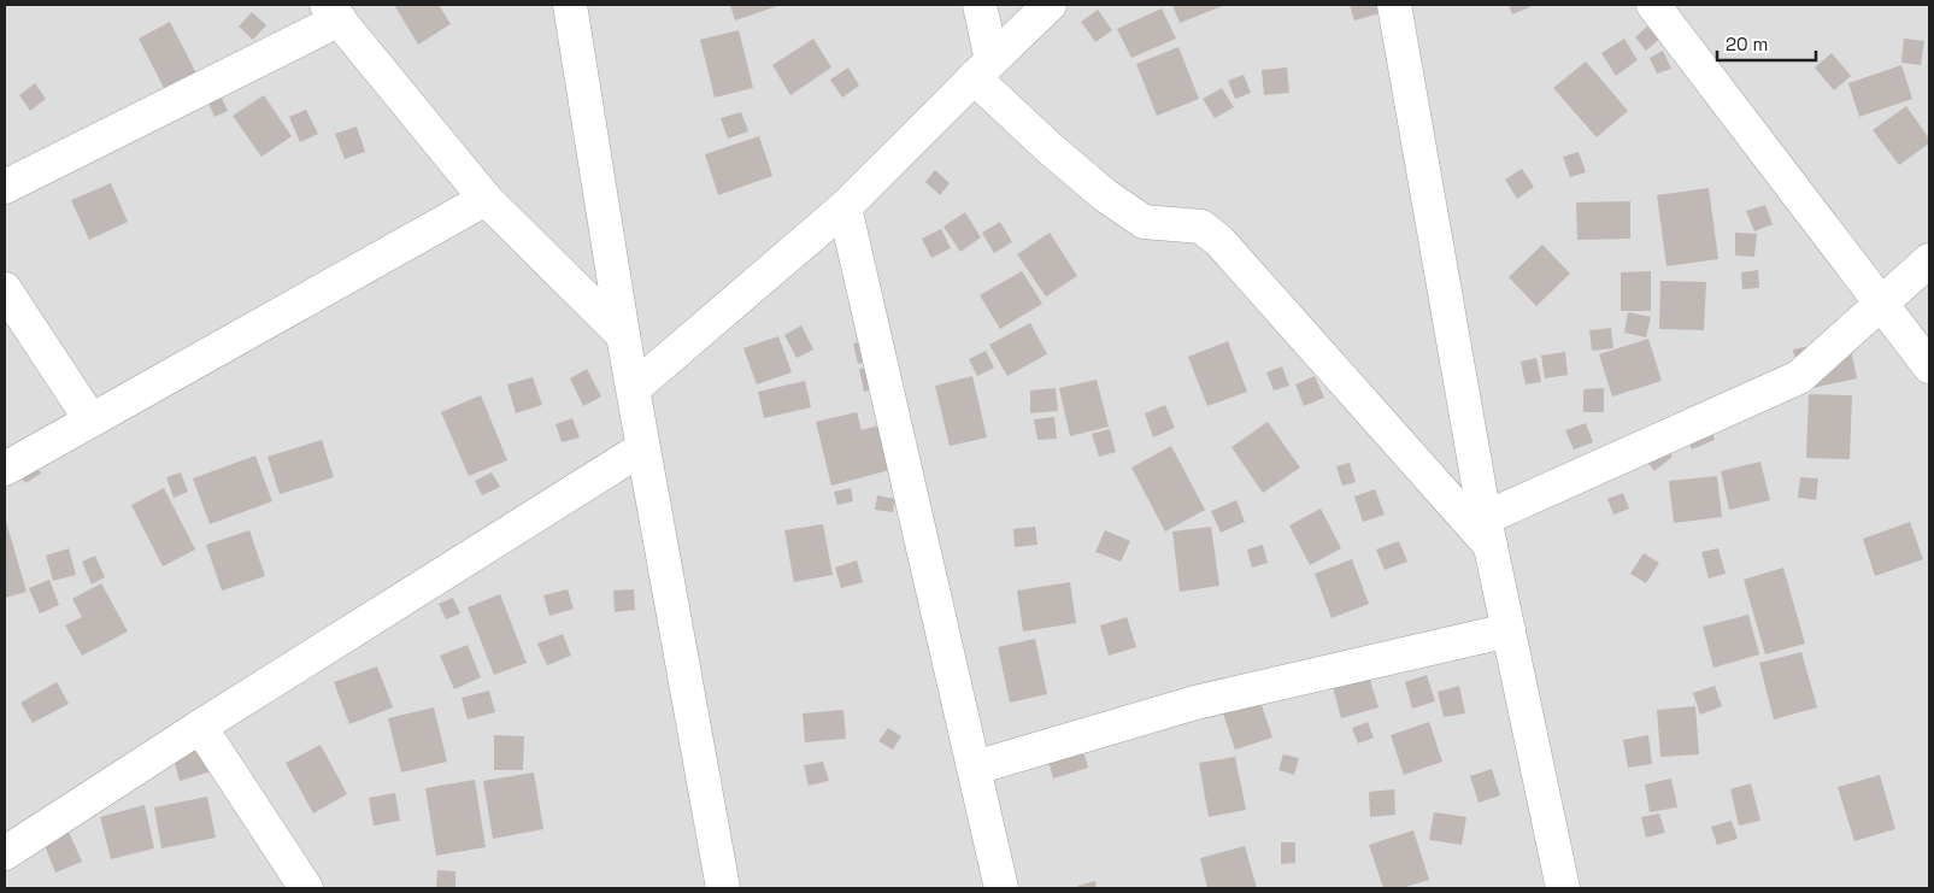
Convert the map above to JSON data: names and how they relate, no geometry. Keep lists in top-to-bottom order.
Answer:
{
  "scale_bar": "20 m"
}
